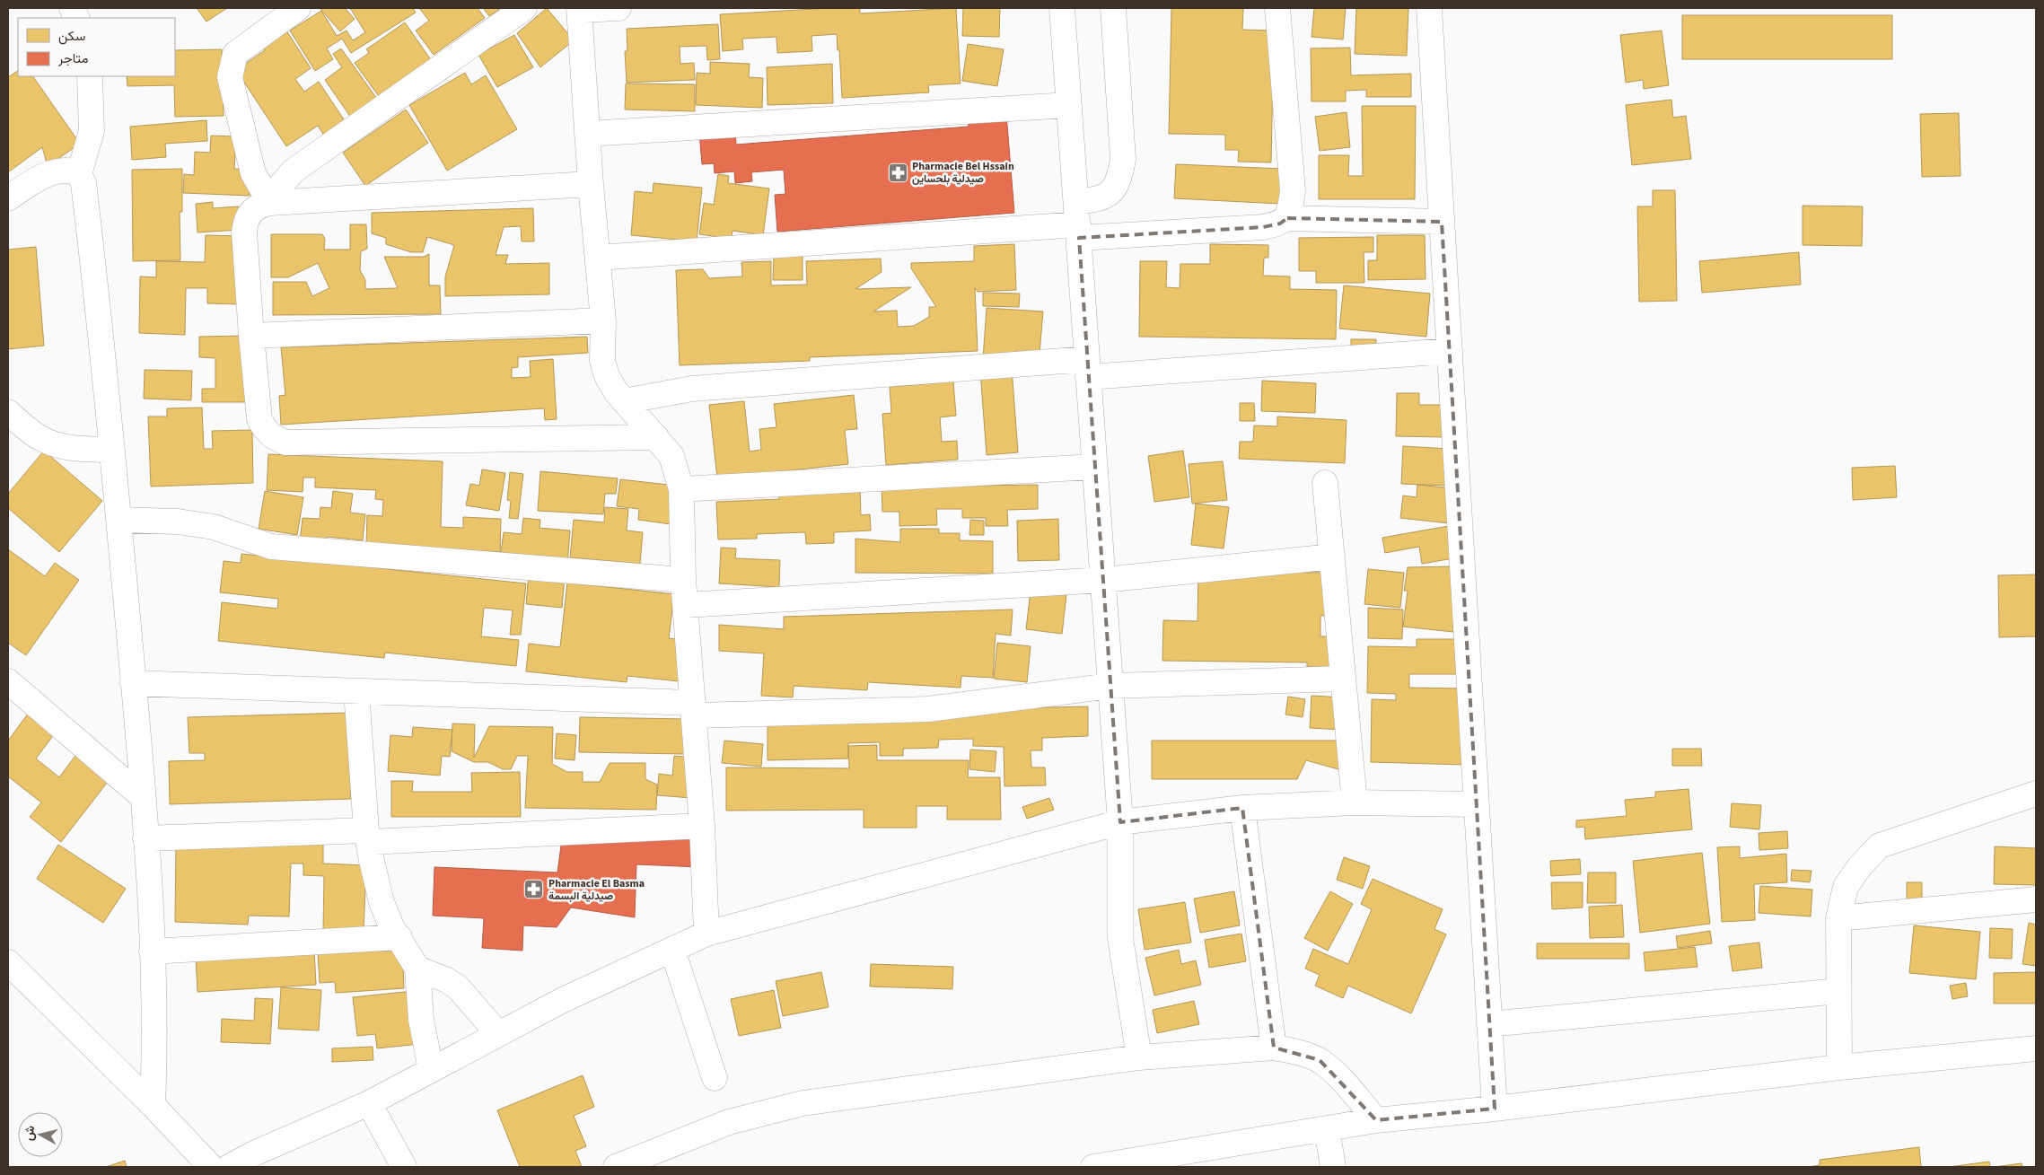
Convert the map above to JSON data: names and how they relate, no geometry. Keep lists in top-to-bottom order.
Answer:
{
  "places": {
    "pharmacy": ["Pharmacie Bel Hssain صيدلية بلحساين", "Pharmacie El Basma صيدلية البسمة"]
  },
  "legend": ["سكن", "متاجر"],
  "north": "left"
}
